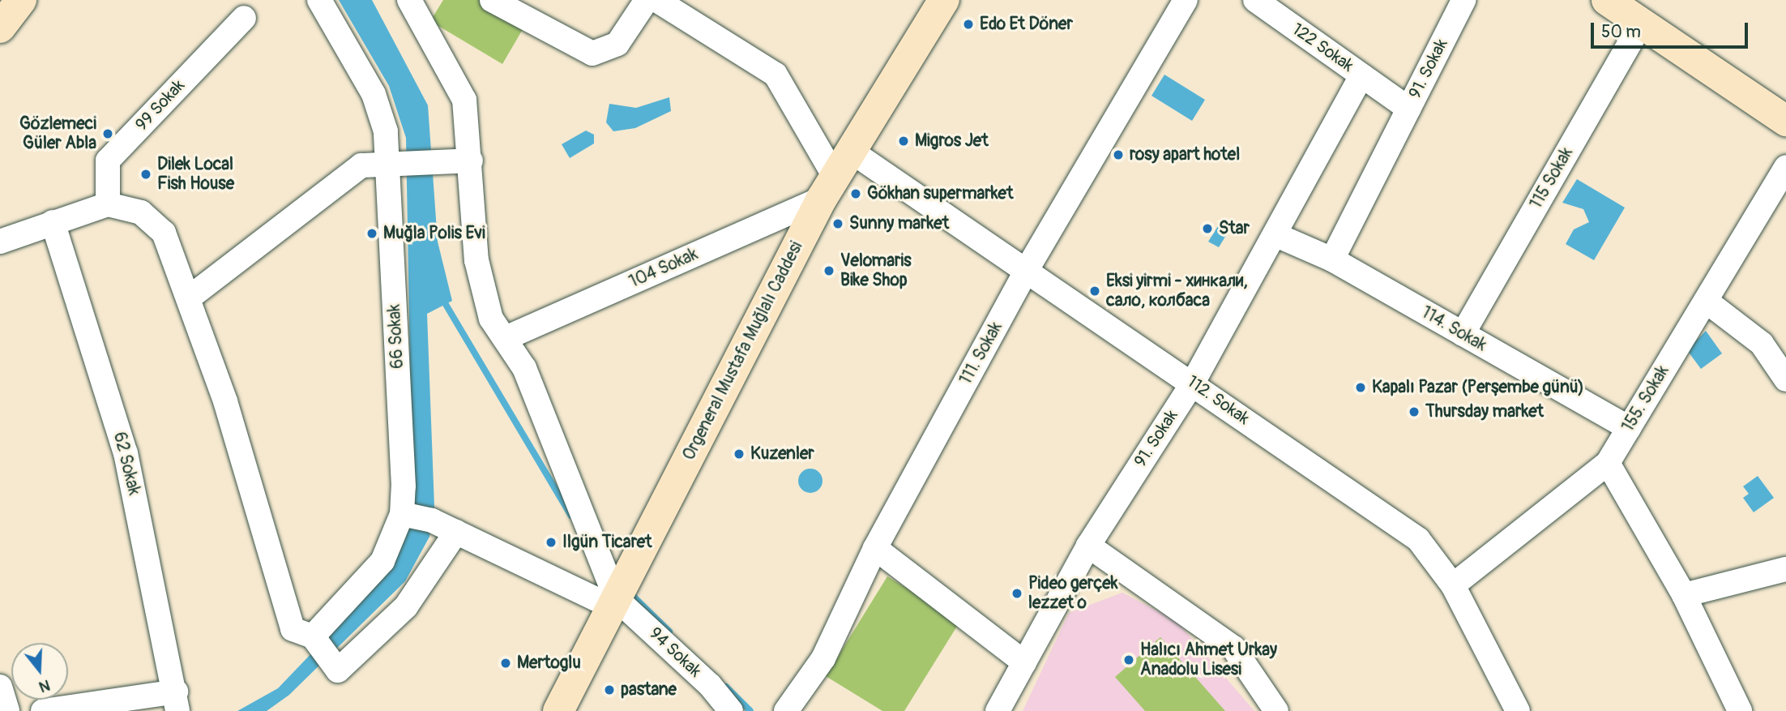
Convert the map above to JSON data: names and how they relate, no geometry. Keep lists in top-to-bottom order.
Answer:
{
  "streets": {
    "street": [
      "122 Sokak",
      "91. Sokak",
      "99 Sokak",
      "115 Sokak",
      "104 Sokak",
      "114. Sokak",
      "66 Sokak",
      "Orgeneral Mustafa Muğlalı Caddesi",
      "111. Sokak",
      "155. Sokak",
      "112. Sokak",
      "62 Sokak",
      "94 Sokak"
    ]
  },
  "crossings": [
    ["122 Sokak", "91. Sokak"],
    ["91. Sokak", "114. Sokak"],
    ["91. Sokak", "112. Sokak"],
    ["115 Sokak", "114. Sokak"],
    ["104 Sokak", "Orgeneral Mustafa Muğlalı Caddesi"],
    ["114. Sokak", "155. Sokak"],
    ["Orgeneral Mustafa Muğlalı Caddesi", "112. Sokak"],
    ["Orgeneral Mustafa Muğlalı Caddesi", "94 Sokak"],
    ["111. Sokak", "112. Sokak"],
    ["155. Sokak", "112. Sokak"]
  ],
  "places": [
    "Edo Et Döner",
    "Gözlemeci Güler Abla",
    "Migros Jet",
    "rosy apart hotel",
    "Dilek Local Fish House",
    "Gökhan supermarket",
    "Sunny market",
    "Star",
    "Muğla Polis Evi",
    "Velomaris Bike Shop",
    "Eksi yirmi - хинкали, сало, колбаса",
    "Kapalı Pazar (Perşembe günü)",
    "Thursday market",
    "Kuzenler",
    "Ilgün Ticaret",
    "Pideo gerçek lezzet o",
    "Halıcı Ahmet Urkay Anadolu Lisesi",
    "Mertoglu",
    "pastane"
  ],
  "scale_bar": "50 m",
  "north": "bottom"
}
